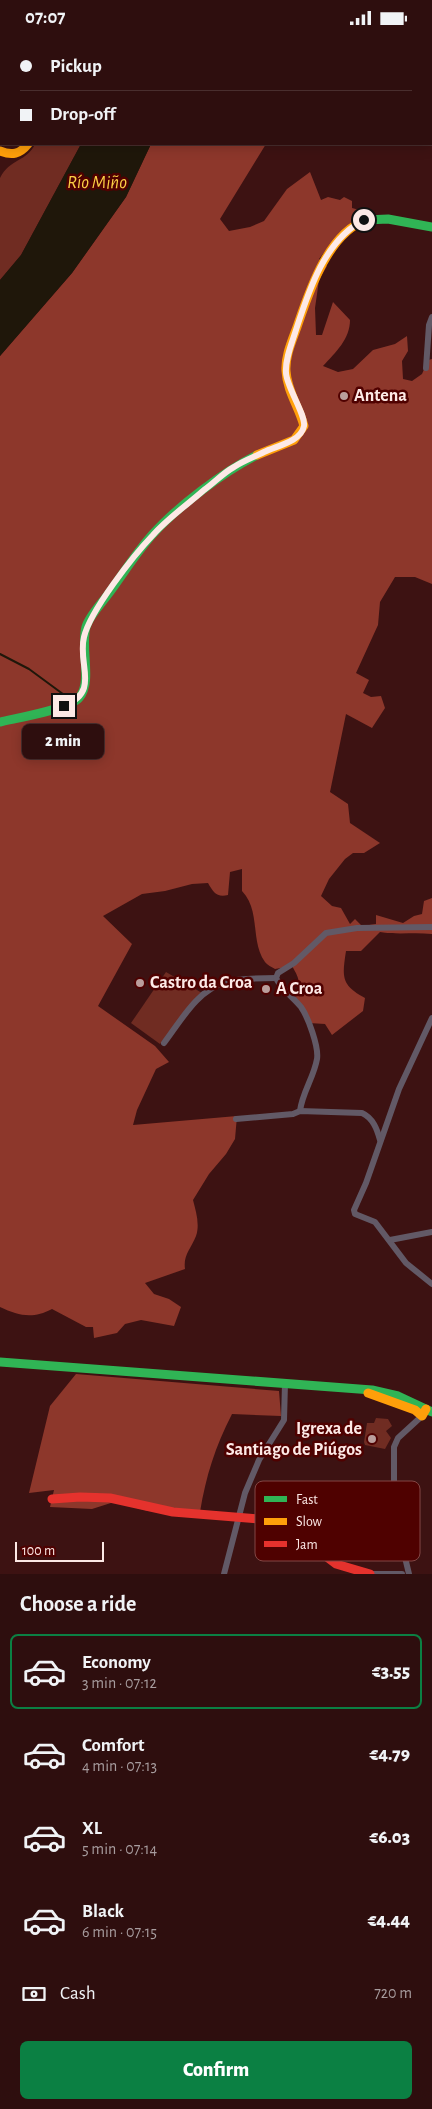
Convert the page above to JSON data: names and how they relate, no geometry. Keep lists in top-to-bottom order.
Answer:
{
  "water": ["Río Miño"],
  "places": [
    "Antena",
    "Castro da Croa",
    "A Croa",
    "Igrexa de Santiago de Piúgos"
  ],
  "legend": ["Fast", "Slow", "Jam"],
  "scale_bar": "100 m",
  "page": {
    "status": "07:07",
    "banner": ["Pickup", "Drop-off"],
    "bubble": "2 min",
    "scale": "100 m",
    "heading": "Choose a ride",
    "list": [
      {
        "name": "Economy",
        "note": "3 min · 07:12",
        "value": "€3.55"
      },
      {
        "name": "Comfort",
        "note": "4 min · 07:13",
        "value": "€4.79"
      },
      {
        "name": "XL",
        "note": "5 min · 07:14",
        "value": "€6.03"
      },
      {
        "name": "Black",
        "note": "6 min · 07:15",
        "value": "€4.44"
      }
    ],
    "pay": ["Cash", "720 m"],
    "buttons": "Confirm"
  }
}
